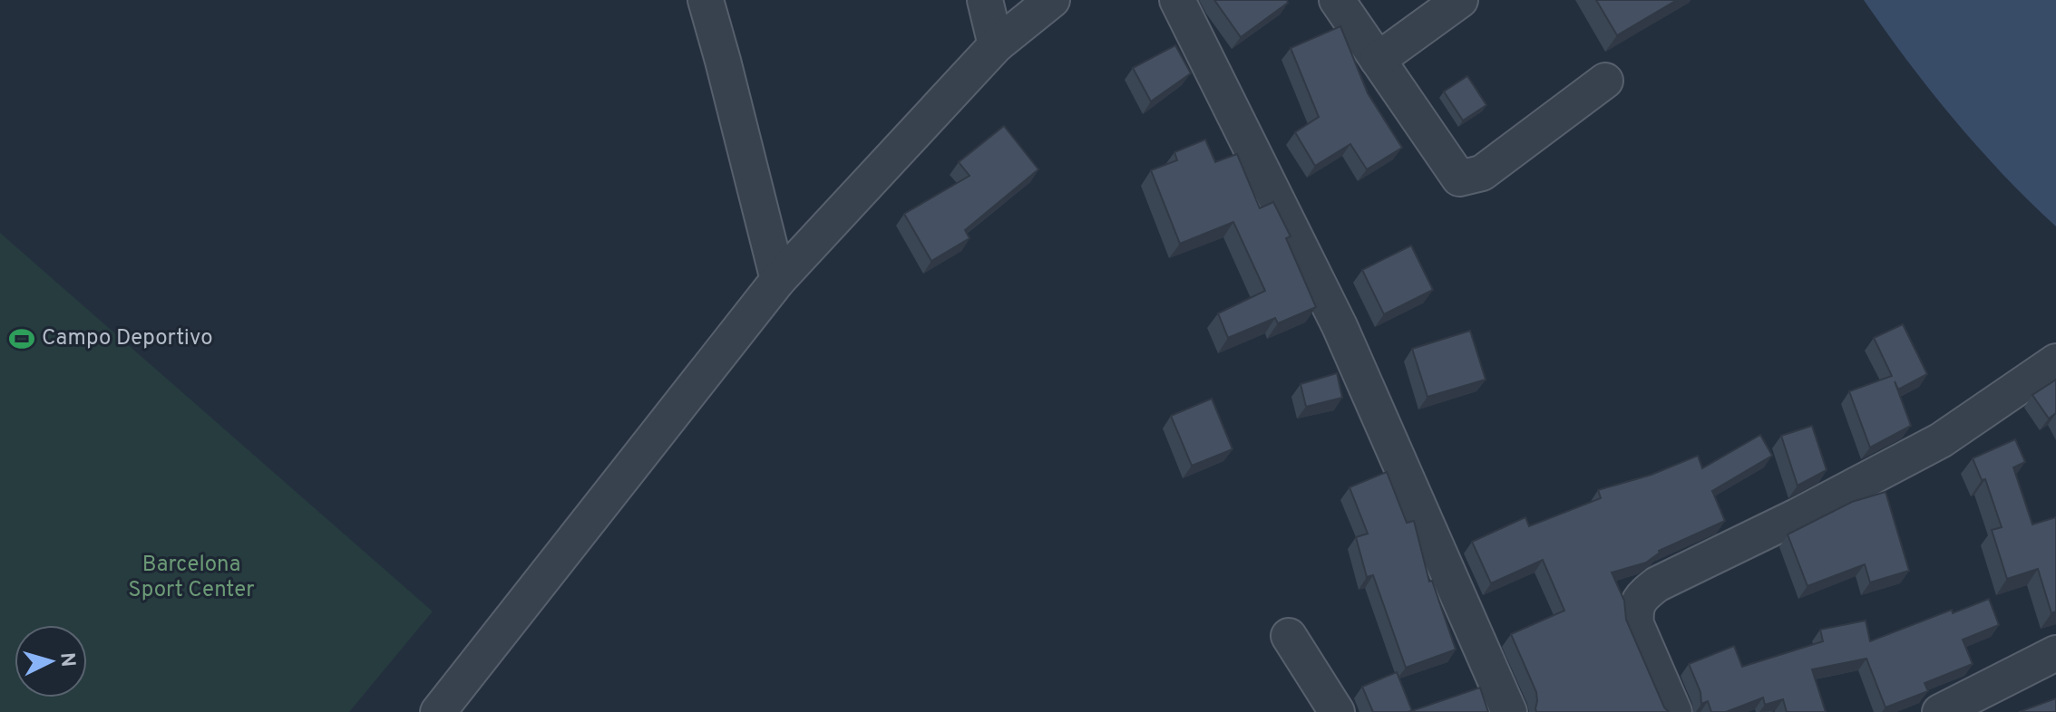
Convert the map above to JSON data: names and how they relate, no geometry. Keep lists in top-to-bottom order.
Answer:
{
  "parks": ["Barcelona Sport Center"],
  "places": {
    "sports": ["Campo Deportivo"]
  },
  "north": "right"
}
